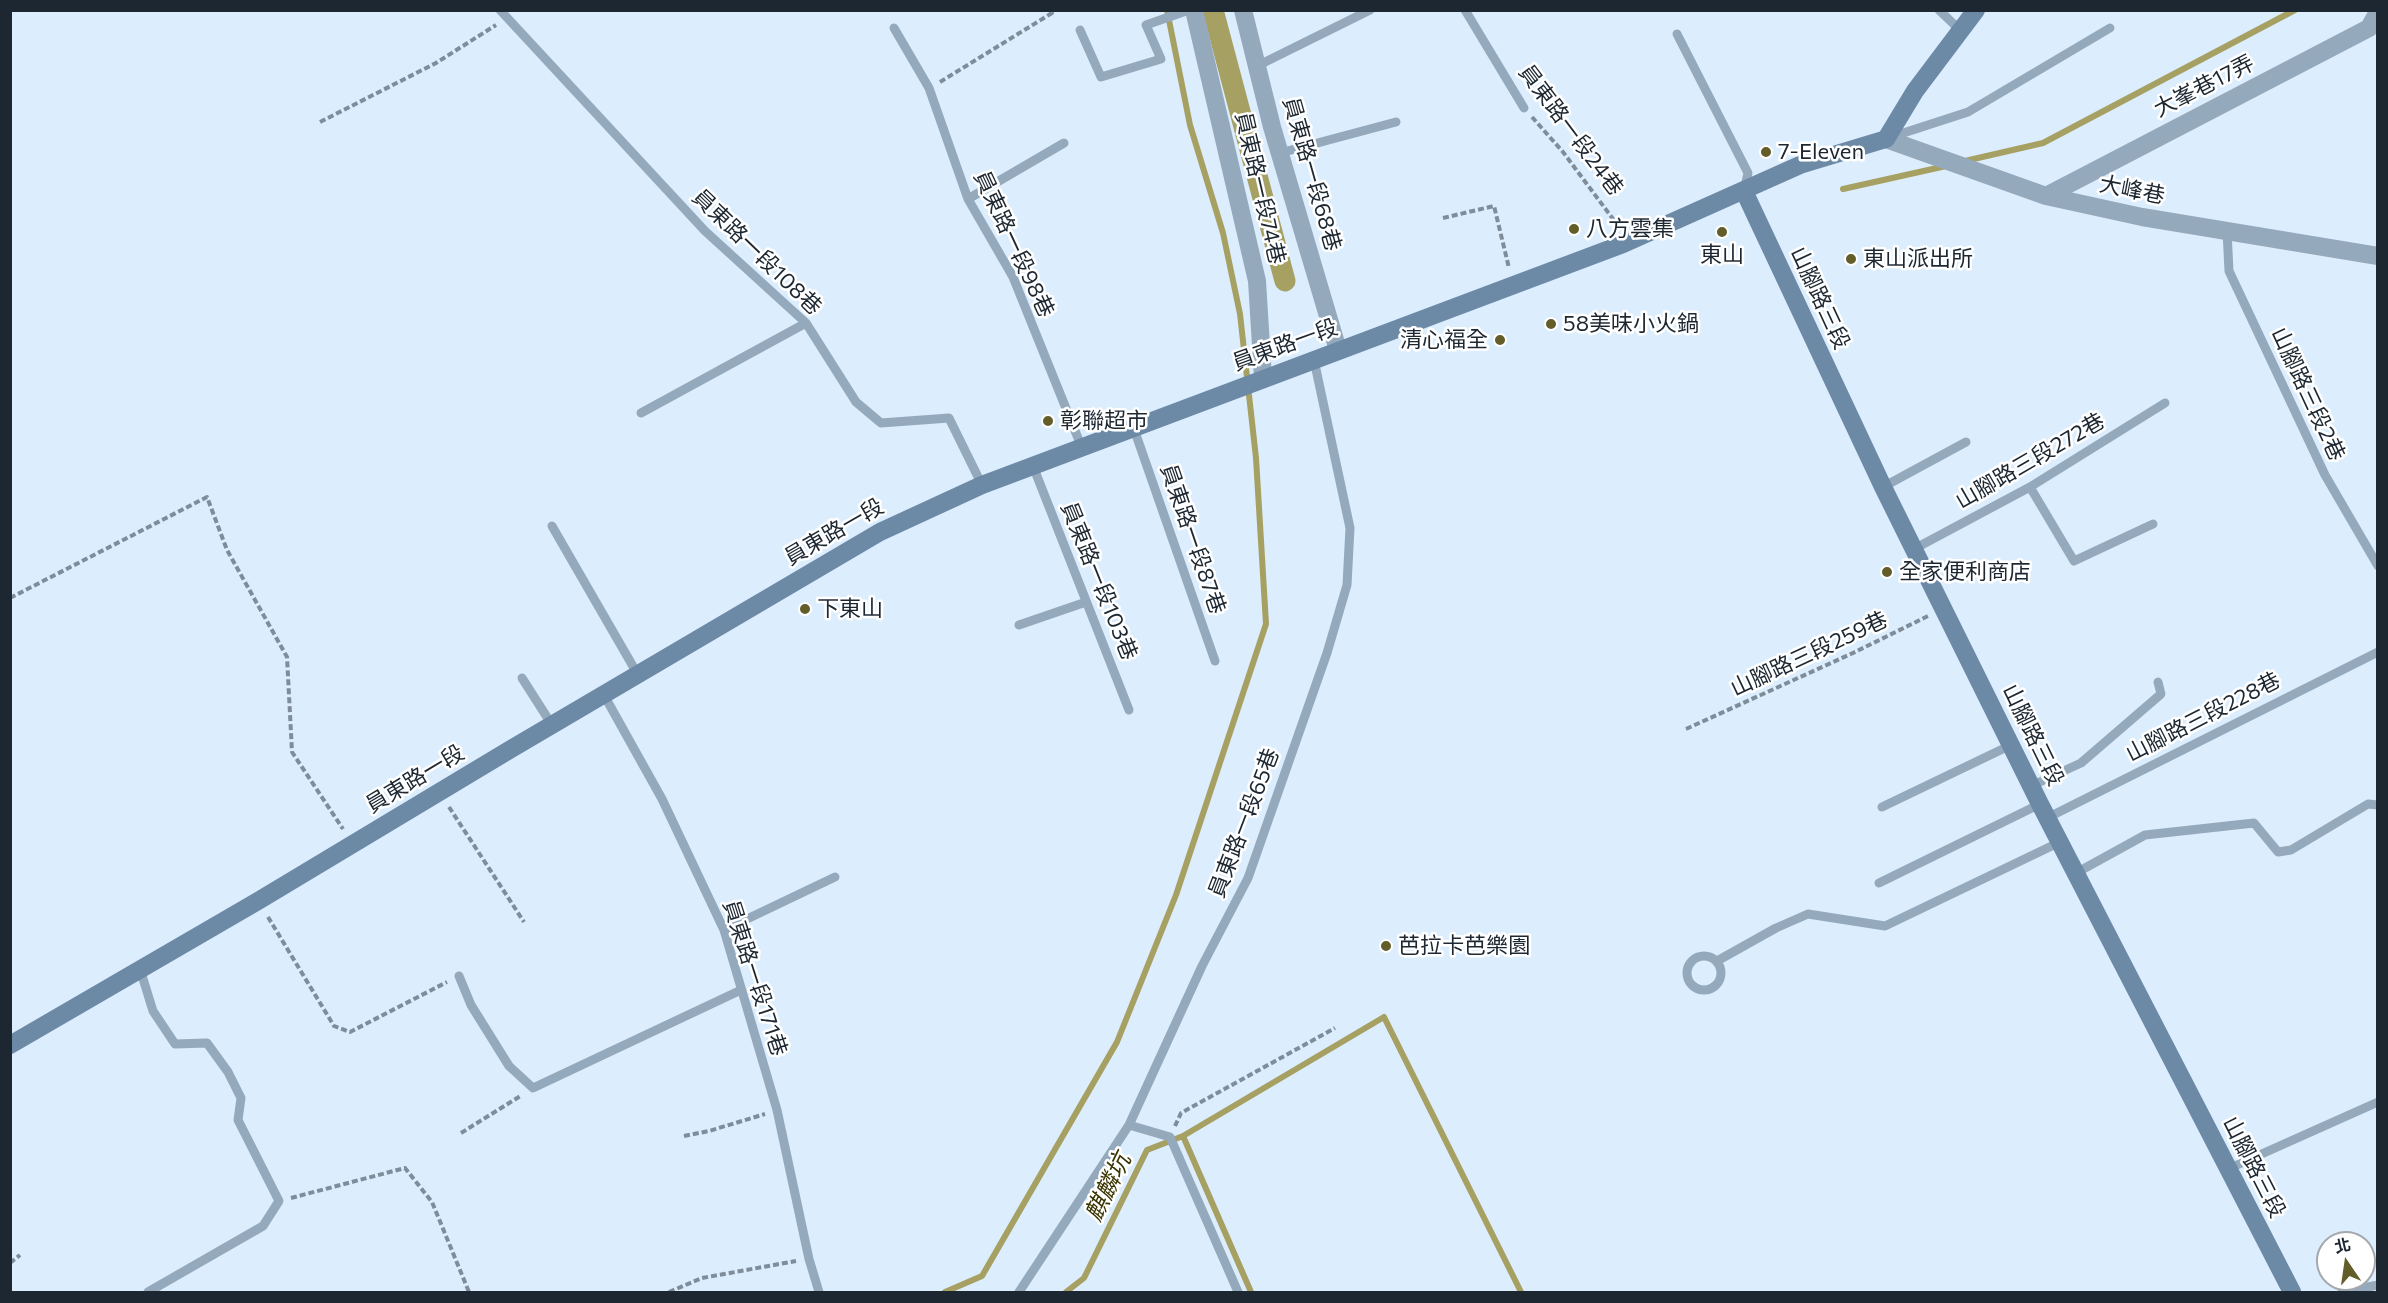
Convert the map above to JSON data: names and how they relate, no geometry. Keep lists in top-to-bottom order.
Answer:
{
  "streets": {
    "main road": ["山腳路三段", "員東路一段"],
    "street": [
      "大峯巷17弄",
      "員東路一段68巷",
      "員東路一段74巷",
      "大峰巷"
    ],
    "lane": [
      "員東路一段24巷",
      "員東路一段98巷",
      "員東路一段108巷",
      "山腳路三段2巷",
      "山腳路三段272巷",
      "員東路一段87巷",
      "員東路一段103巷",
      "山腳路三段228巷",
      "員東路一段65巷",
      "員東路一段171巷"
    ],
    "path": ["山腳路三段259巷"]
  },
  "crossings": [
    ["大峯巷17弄", "大峰巷"],
    ["員東路一段24巷", "員東路一段"],
    ["員東路一段68巷", "員東路一段"],
    ["員東路一段74巷", "員東路一段"],
    ["大峰巷", "員東路一段"],
    ["大峰巷", "山腳路三段2巷"],
    ["員東路一段98巷", "員東路一段"],
    ["員東路一段108巷", "員東路一段"],
    ["山腳路三段", "員東路一段"],
    ["山腳路三段", "山腳路三段272巷"],
    ["山腳路三段", "山腳路三段259巷"],
    ["山腳路三段", "山腳路三段228巷"],
    ["員東路一段", "員東路一段87巷"],
    ["員東路一段", "員東路一段103巷"],
    ["員東路一段", "員東路一段65巷"],
    ["員東路一段", "員東路一段171巷"]
  ],
  "water": ["麒麟坑"],
  "places": [
    "7-Eleven",
    "八方雲集",
    "東山",
    "東山派出所",
    "58美味小火鍋",
    "清心福全",
    "彰聯超市",
    "全家便利商店",
    "下東山",
    "芭拉卡芭樂園"
  ],
  "north": "top"
}
